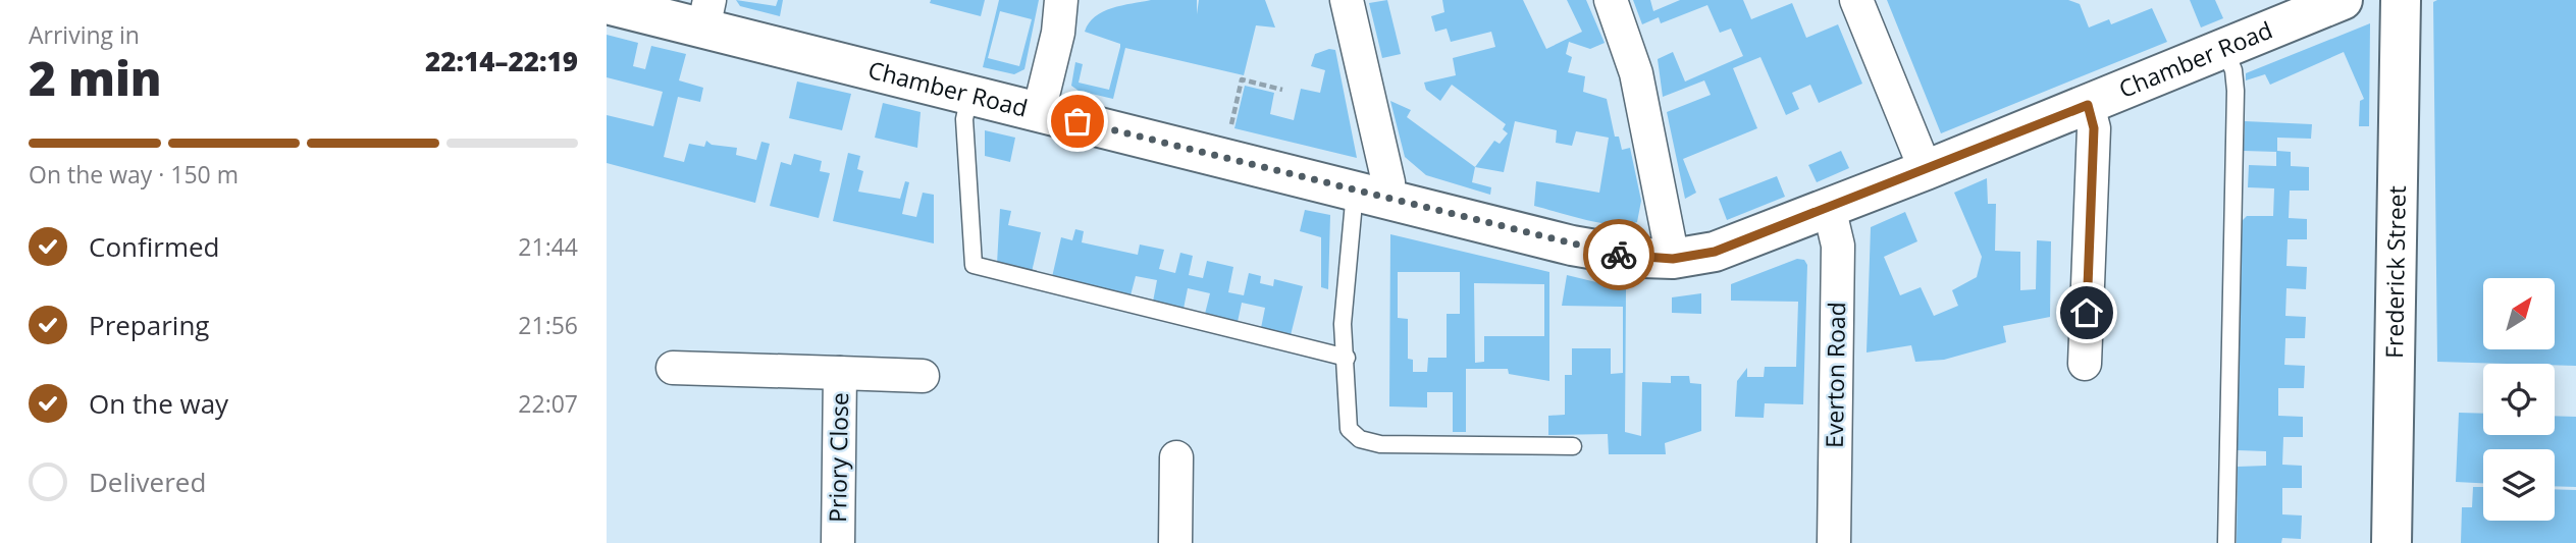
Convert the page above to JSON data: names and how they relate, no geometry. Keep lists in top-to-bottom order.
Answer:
{
  "streets": {
    "street": [
      "Chamber Road",
      "Frederick Street",
      "Everton Road",
      "Priory Close"
    ]
  },
  "crossings": [
    ["Chamber Road", "Everton Road"]
  ],
  "north": "top right",
  "page": {
    "heading": ["2 min", "Arriving in", "22:14–22:19"],
    "bar": "On the way · 150 m",
    "list": [
      ["Confirmed", "21:44"],
      ["Preparing", "21:56"],
      ["On the way", "22:07"],
      "Delivered"
    ]
  }
}
